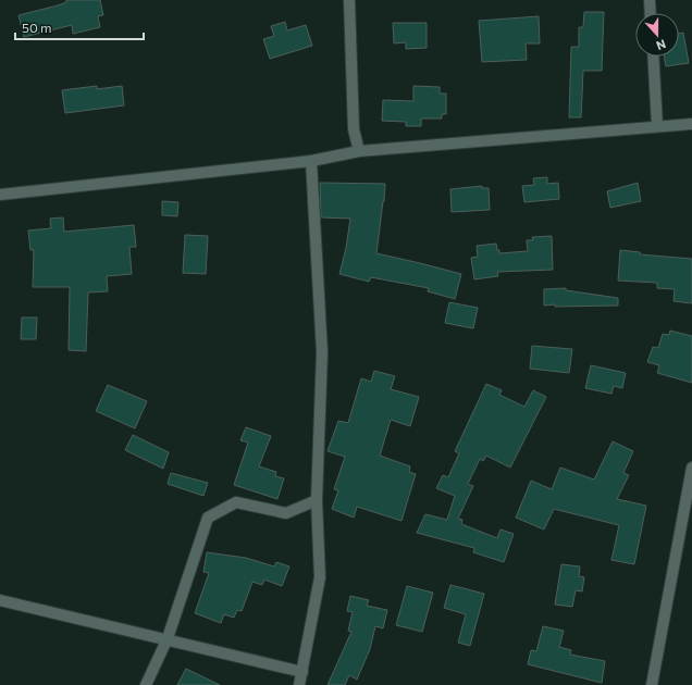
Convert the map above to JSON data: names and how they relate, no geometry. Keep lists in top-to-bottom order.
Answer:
{
  "scale_bar": "50 m",
  "north": "bottom"
}
